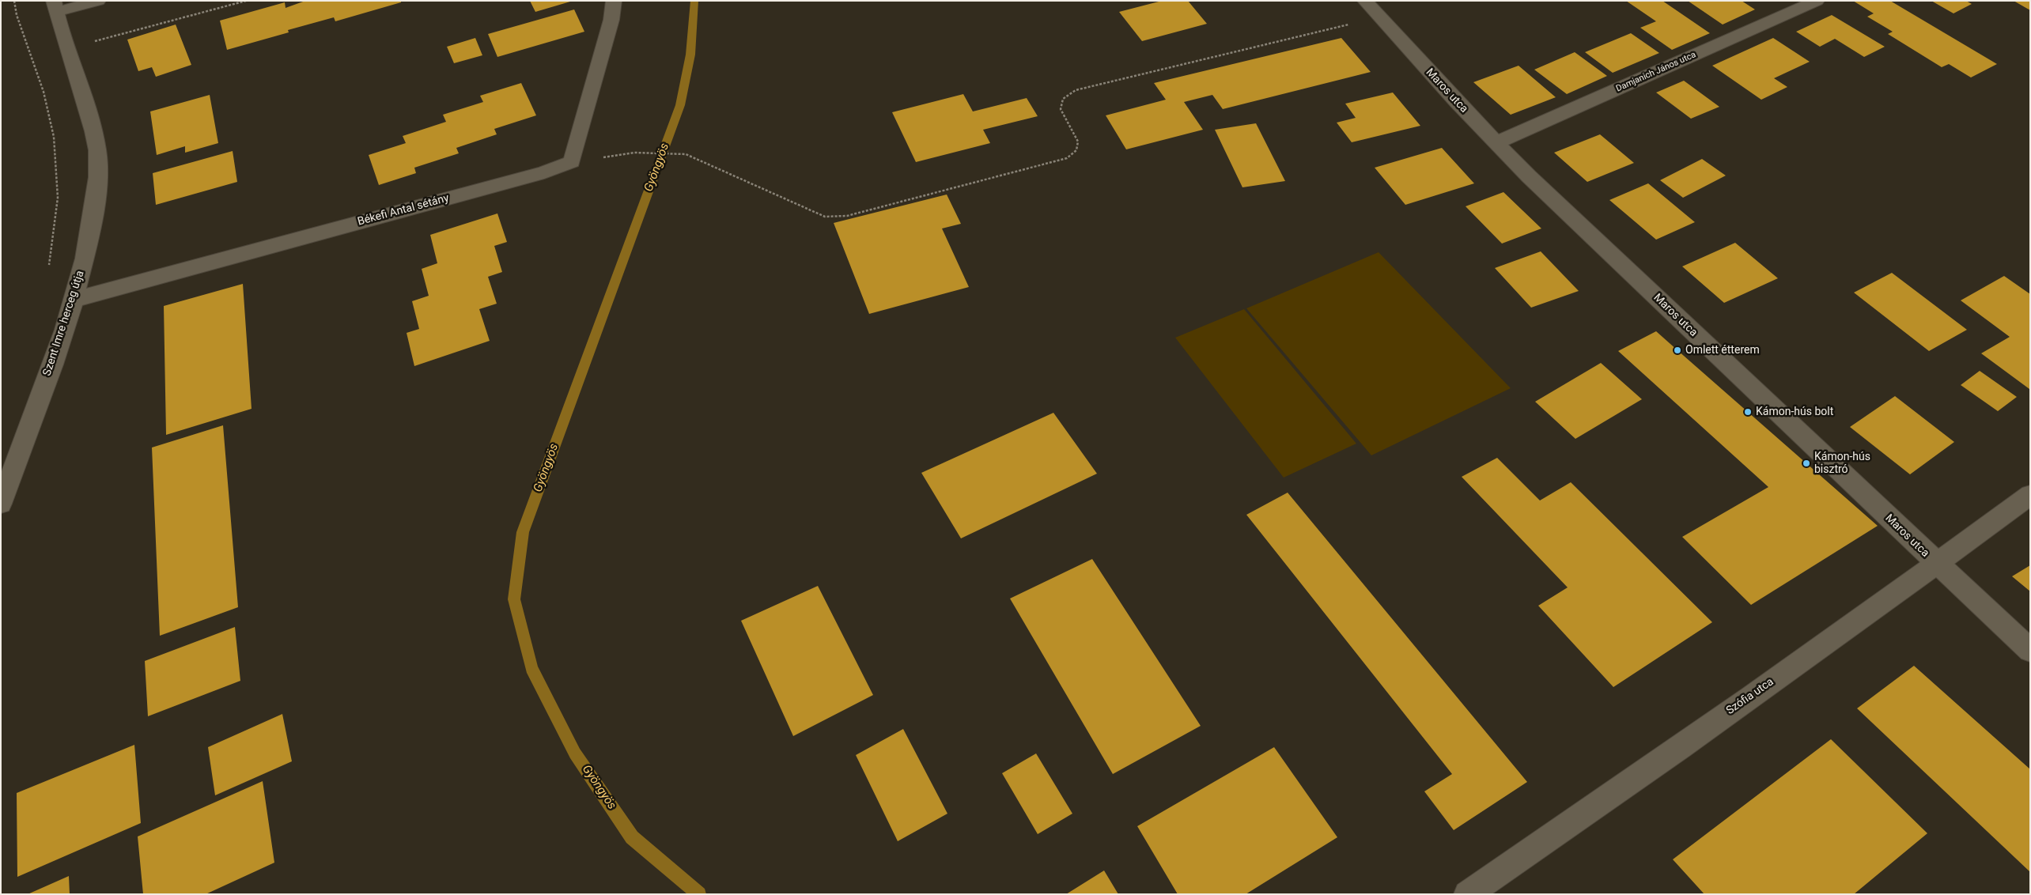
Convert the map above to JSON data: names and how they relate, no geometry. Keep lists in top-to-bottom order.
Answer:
{
  "streets": {
    "street": [
      "Damjanich János utca",
      "Maros utca",
      "Békefi Antal sétány",
      "Szent Imre herceg útja",
      "Szófia utca"
    ]
  },
  "crossings": [
    ["Damjanich János utca", "Maros utca"],
    ["Maros utca", "Szófia utca"],
    ["Békefi Antal sétány", "Szent Imre herceg útja"]
  ],
  "water": ["Gyöngyös"],
  "places": ["Omlett étterem", "Kámon-hús bolt", "Kámon-hús bisztró"]
}
